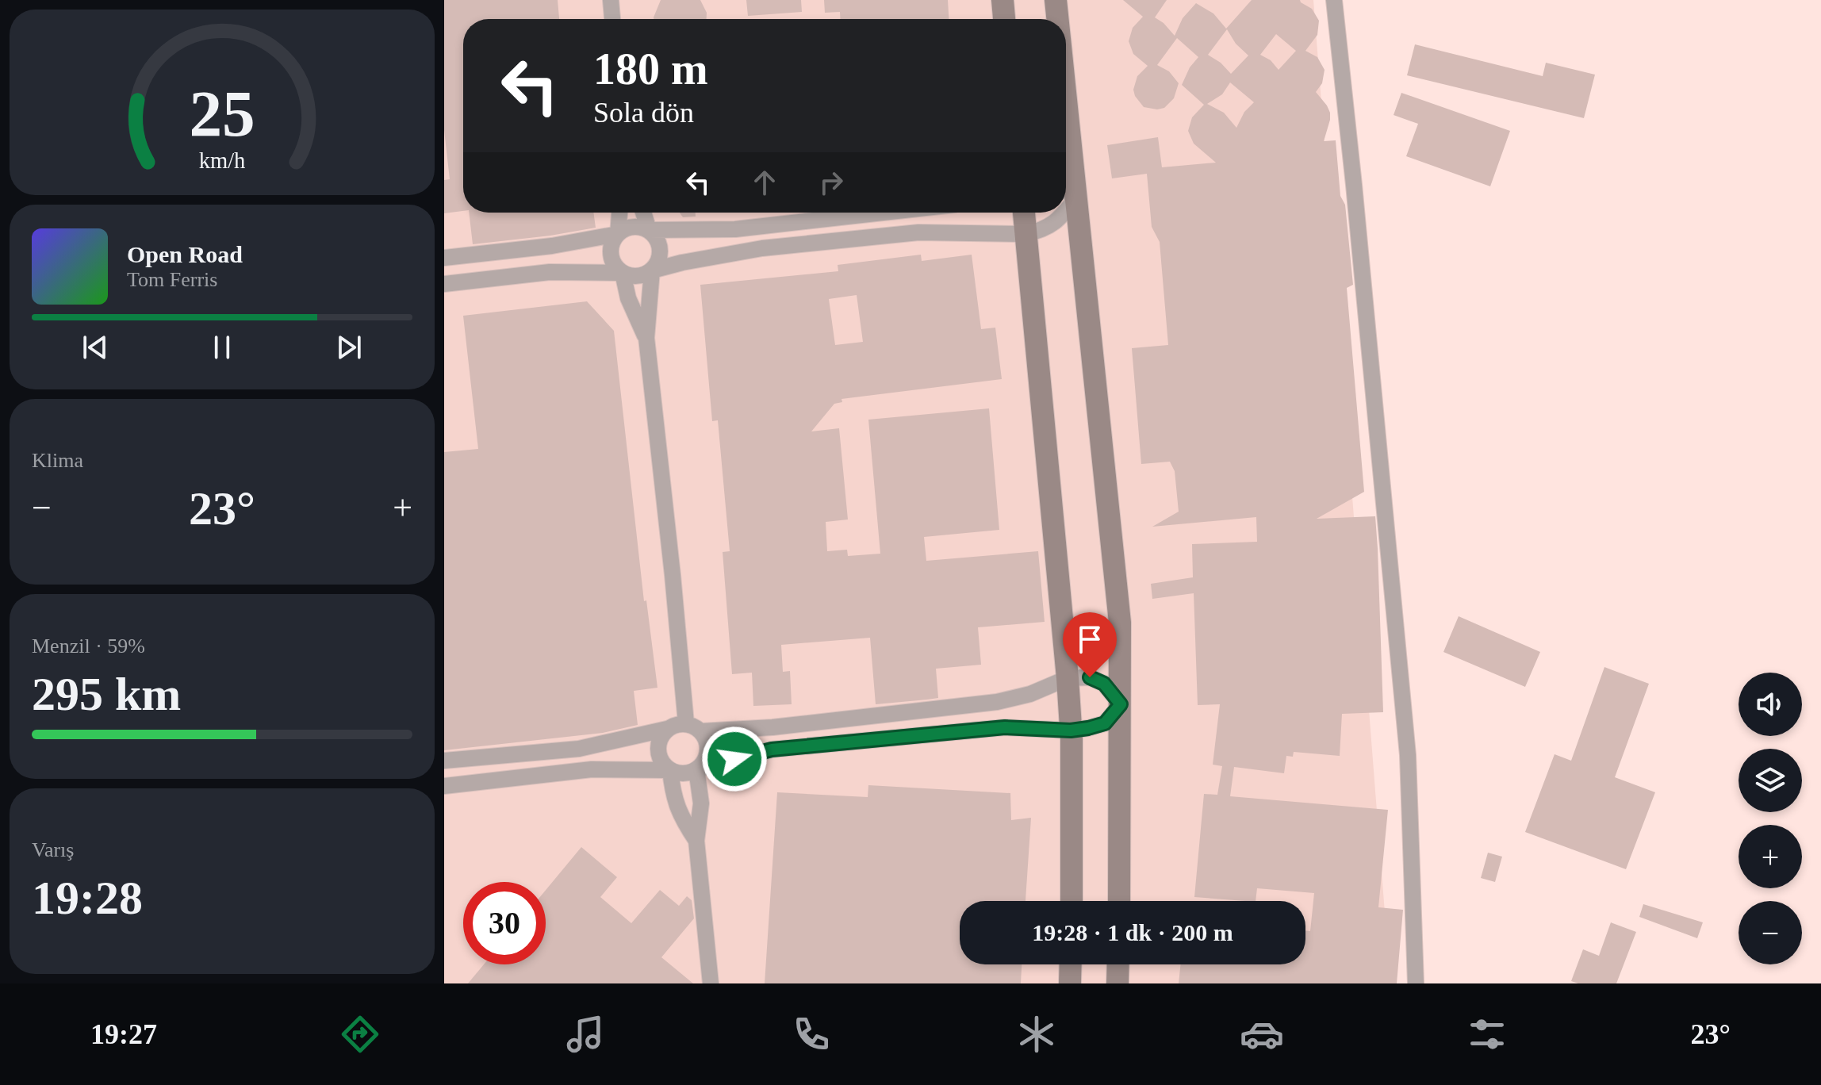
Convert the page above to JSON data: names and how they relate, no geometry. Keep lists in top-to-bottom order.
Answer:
{
  "page": {
    "turn": ["180 m", "Sola dön"],
    "song": ["Open Road", "Tom Ferris"],
    "tile": [
      "Klima",
      ["Menzil · 59%", "295 km"],
      ["Varış", "19:28"]
    ],
    "heat": ["−", "23°", "+"],
    "map_buttons": ["+", "−"],
    "limit": "30",
    "trip": "19:28 · 1 dk · 200 m",
    "tabs": ["19:27", "23°"],
    "gauge": ["25", "km/h"]
  }
}
